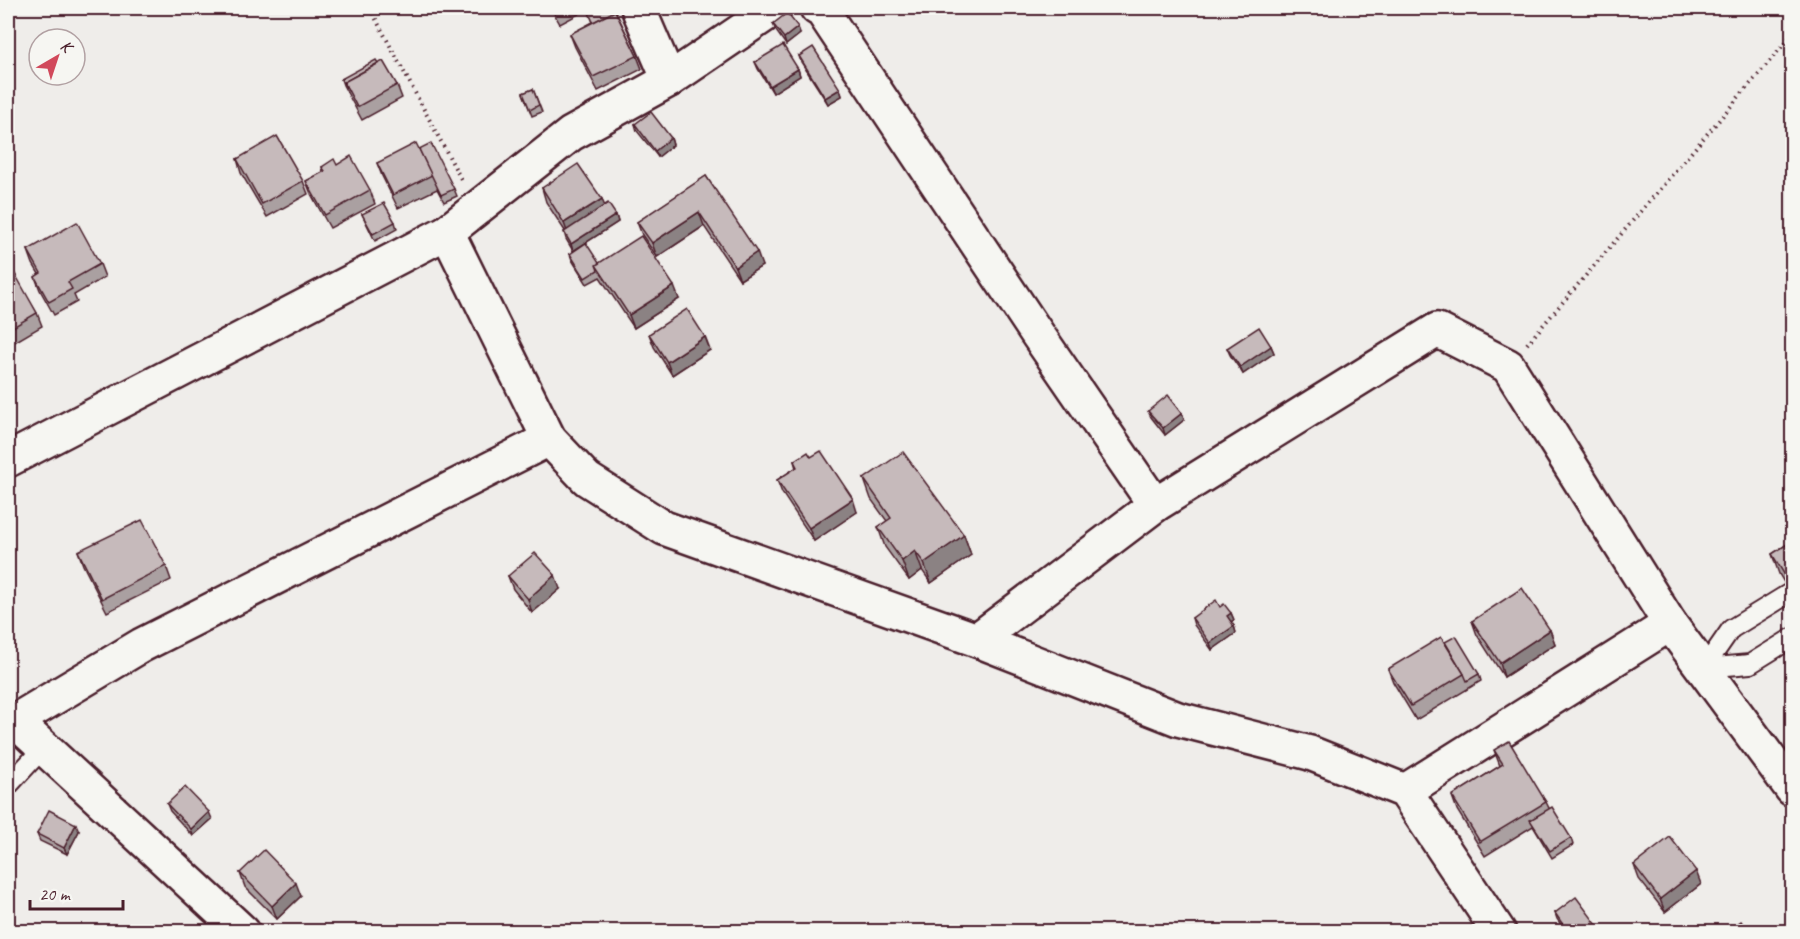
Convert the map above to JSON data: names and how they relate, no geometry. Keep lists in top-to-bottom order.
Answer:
{
  "scale_bar": "20 m",
  "north": "top right"
}
